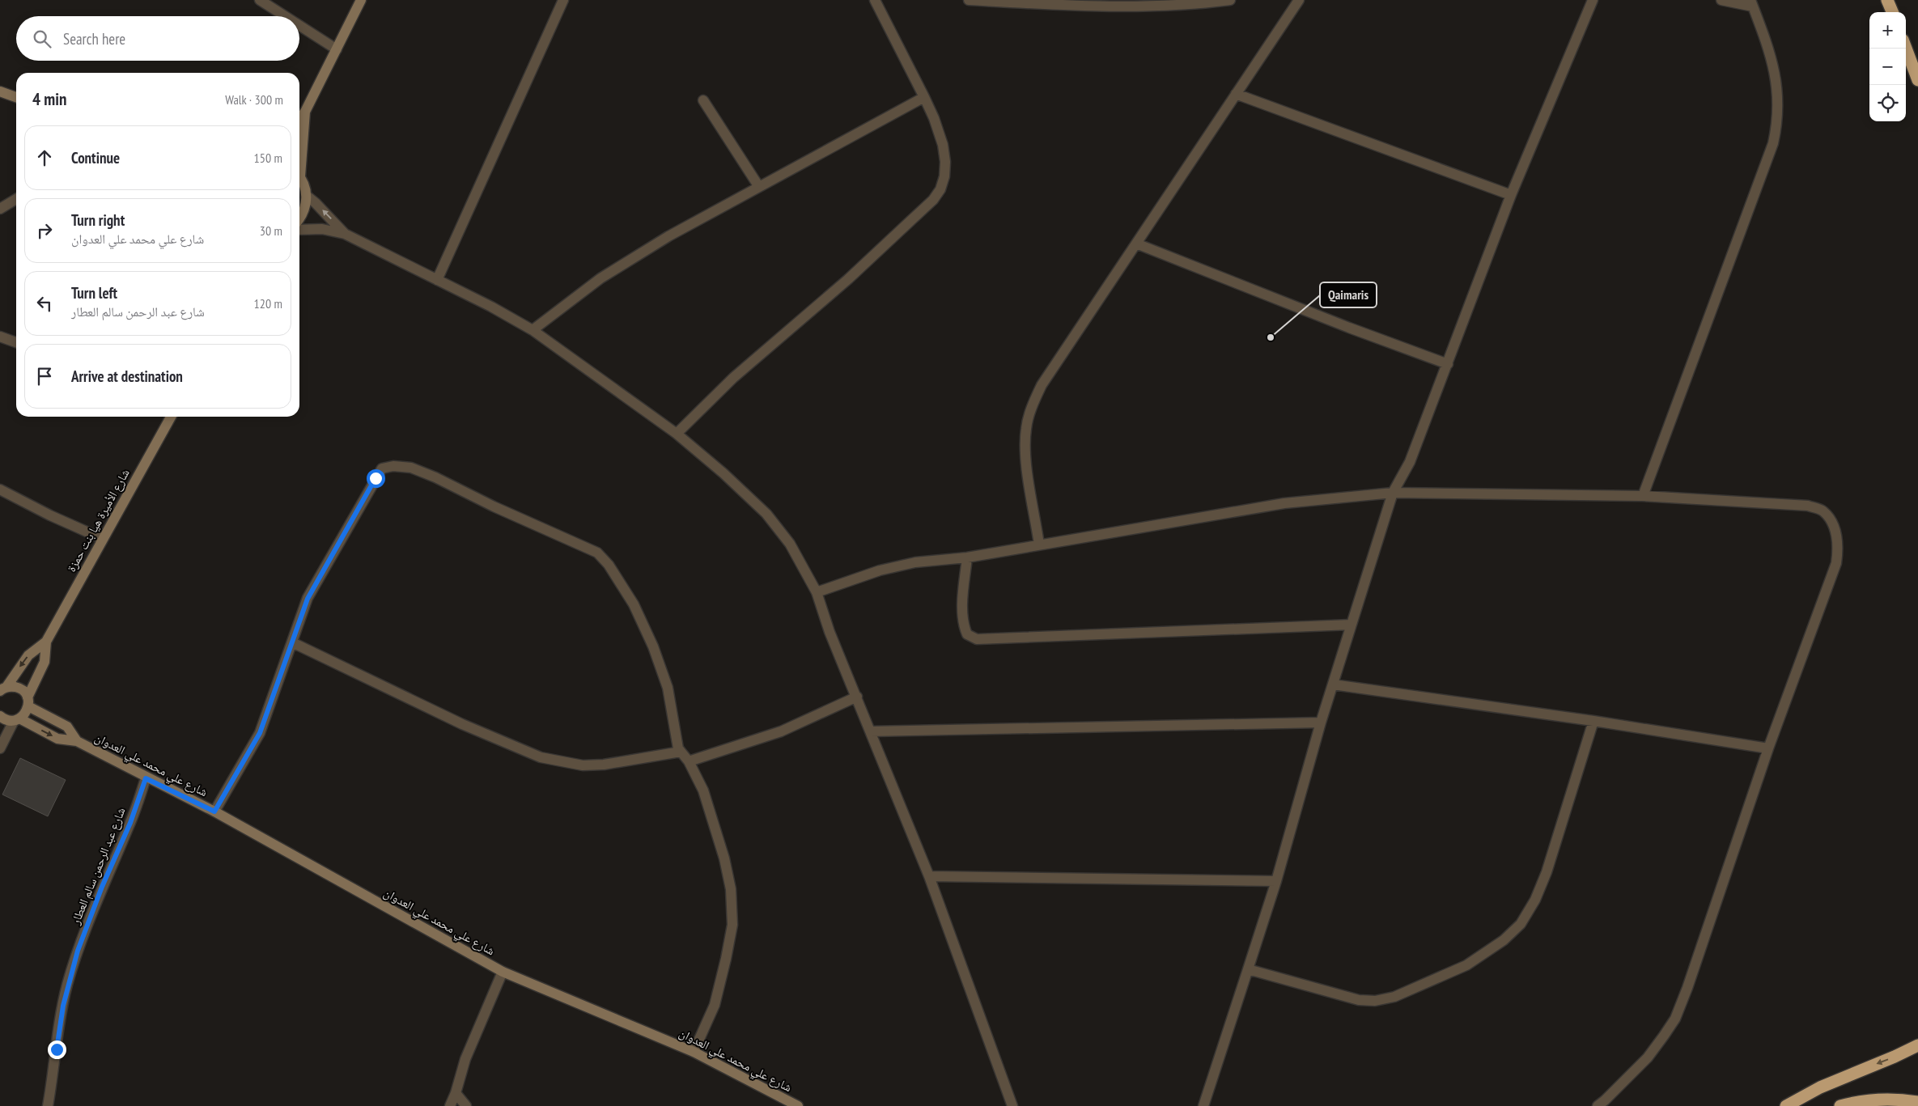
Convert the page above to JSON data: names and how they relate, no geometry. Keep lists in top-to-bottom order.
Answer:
{
  "streets": {
    "street": ["شارع الأميرة هيا بنت حمزة", "شارع علي محمد علي العدوان", "شارع عبد الرحمن سالم العطار"]
  },
  "crossings": [
    ["شارع الأميرة هيا بنت حمزة", "شارع علي محمد علي العدوان"],
    ["شارع علي محمد علي العدوان", "شارع عبد الرحمن سالم العطار"]
  ],
  "places": ["Qaimaris"],
  "page": {
    "map_buttons": ["+", "−"],
    "search": "Search here",
    "heading": ["4 min", "Walk · 300 m"],
    "list": [
      ["Continue", "150 m"],
      ["Turn right", "شارع علي محمد علي العدوان", "30 m"],
      ["Turn left", "شارع عبد الرحمن سالم العطار", "120 m"],
      "Arrive at destination"
    ]
  }
}
